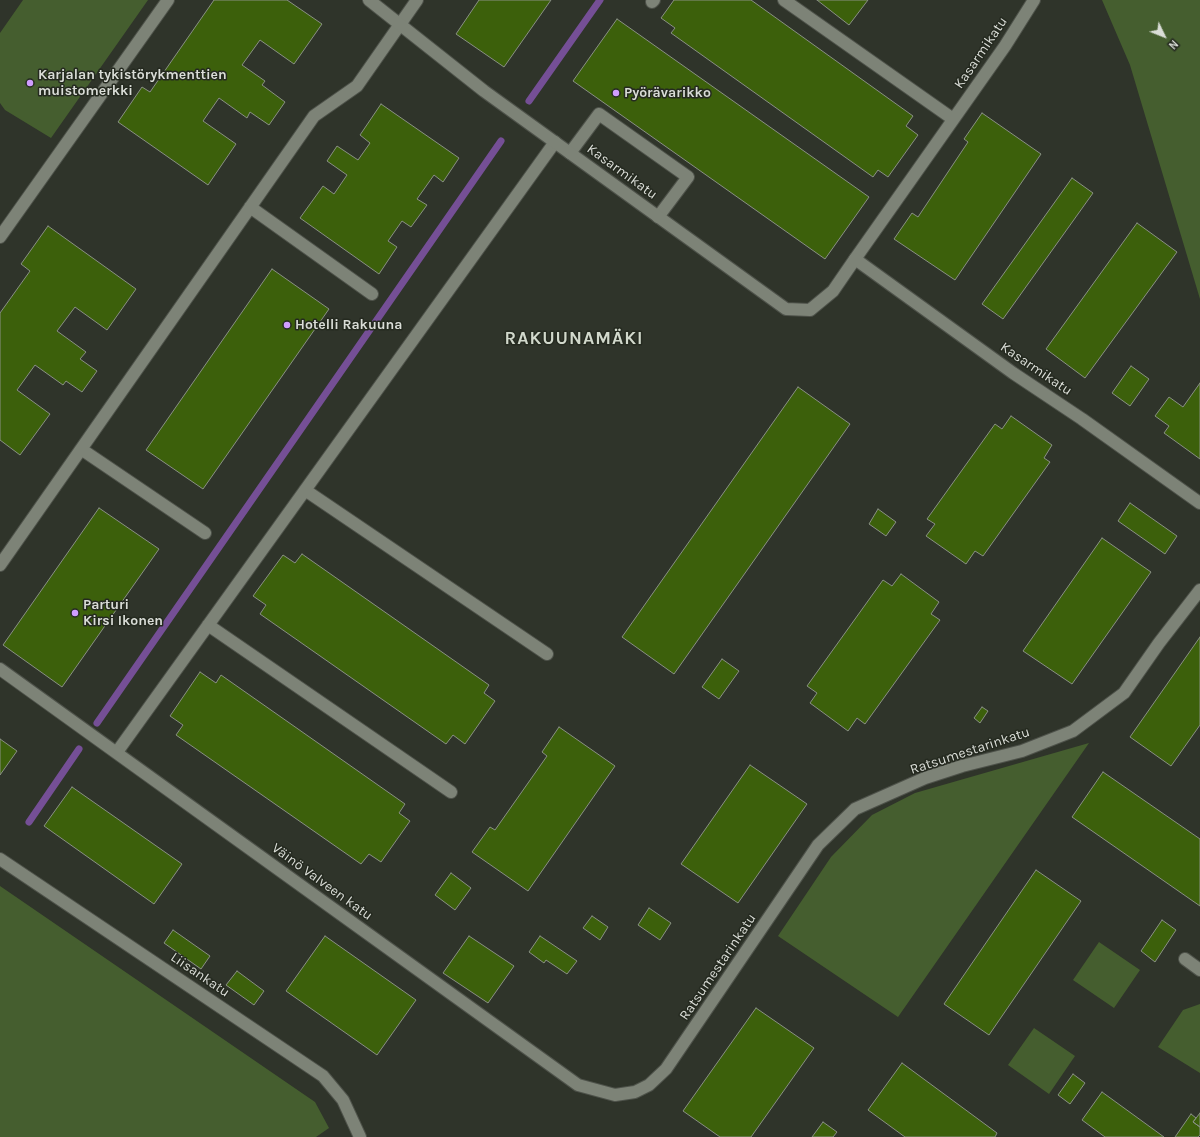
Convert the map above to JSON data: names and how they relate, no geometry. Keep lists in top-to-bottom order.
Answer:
{
  "streets": {
    "street": [
      "Kasarmikatu",
      "Ratsumestarinkatu",
      "Väinö Valveen katu",
      "Liisankatu"
    ]
  },
  "crossings": [
    ["Ratsumestarinkatu", "Väinö Valveen katu"]
  ],
  "districts": ["RAKUUNAMÄKI"],
  "places": [
    "Karjalan tykistörykmenttien muistomerkki",
    "Pyörävarikko",
    "Hotelli Rakuuna",
    "Parturi Kirsi Ikonen"
  ],
  "north": "bottom right"
}
